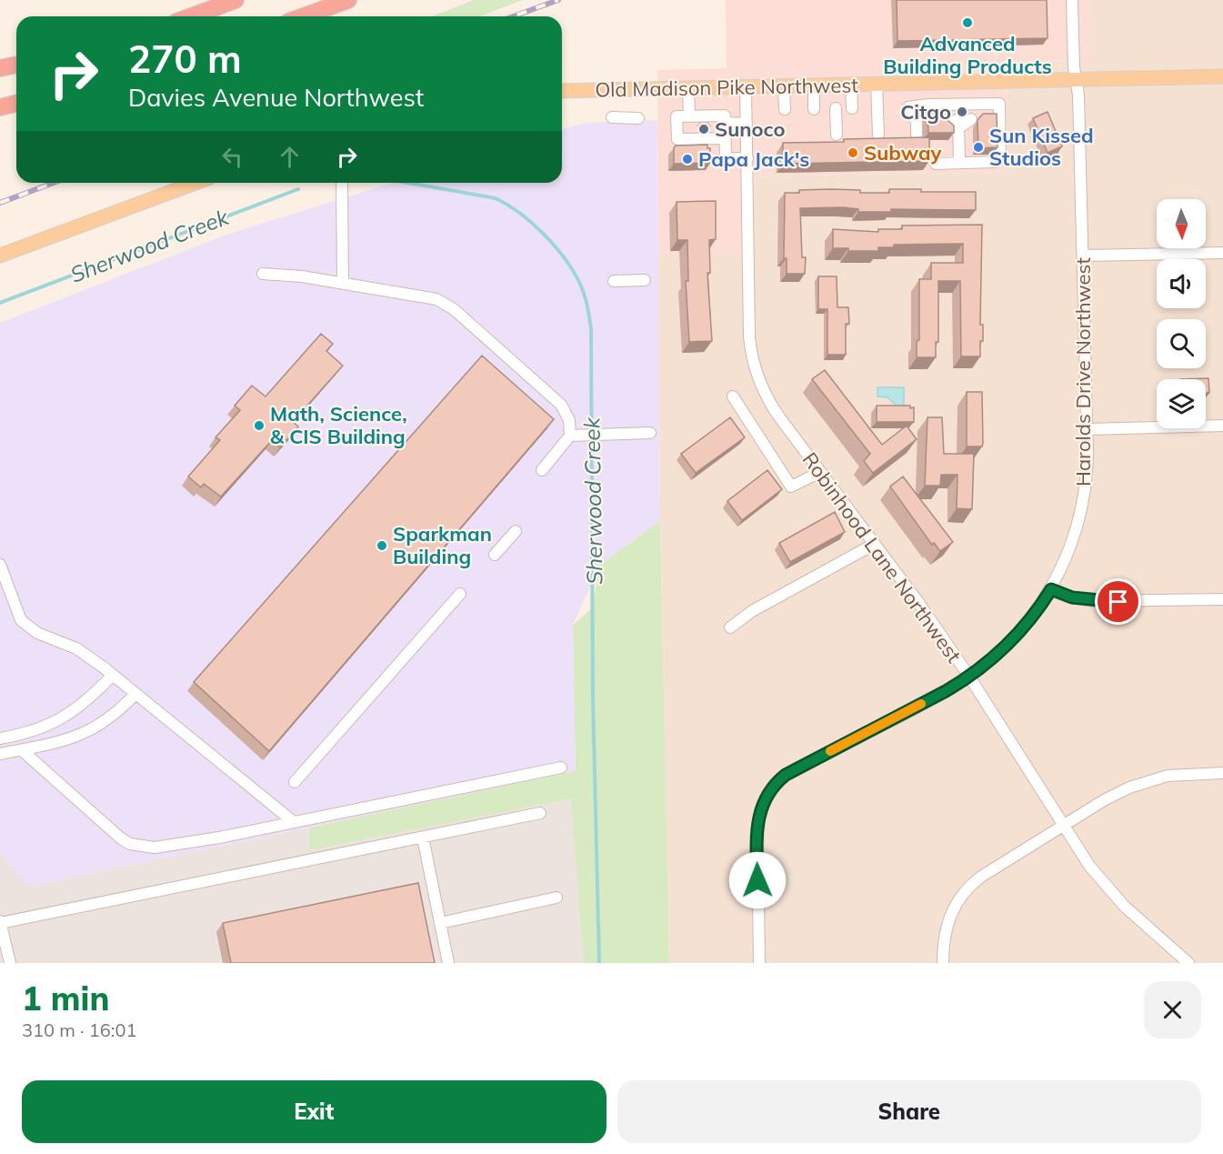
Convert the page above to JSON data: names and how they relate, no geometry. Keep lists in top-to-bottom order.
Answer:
{
  "streets": {
    "main road": ["Old Madison Pike Northwest"],
    "street": ["Harolds Drive Northwest", "Robinhood Lane Northwest"]
  },
  "crossings": [
    ["Old Madison Pike Northwest", "Harolds Drive Northwest"],
    ["Old Madison Pike Northwest", "Robinhood Lane Northwest"],
    ["Harolds Drive Northwest", "Robinhood Lane Northwest"]
  ],
  "water": ["Sherwood Creek"],
  "places": [
    "Advanced Building Products",
    "Citgo",
    "Sunoco",
    "Sun Kissed Studios",
    "Subway",
    "Papa Jack's",
    "Math, Science, & CIS Building",
    "Sparkman Building"
  ],
  "north": "bottom",
  "page": {
    "turn": ["270 m", "Davies Avenue Northwest"],
    "heading": ["1 min", "310 m · 16:01"],
    "buttons": ["Exit", "Share"]
  }
}
